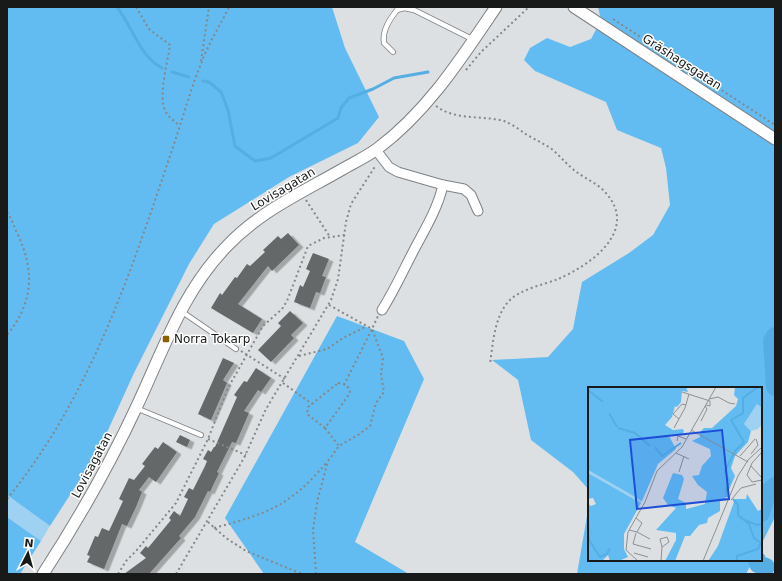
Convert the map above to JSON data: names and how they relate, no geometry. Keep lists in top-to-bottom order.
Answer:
{
  "streets": {
    "street": ["Gräshagsgatan", "Lovisagatan"]
  },
  "places": {
    "transit": ["Norra Tokarp"]
  },
  "north": "top"
}
